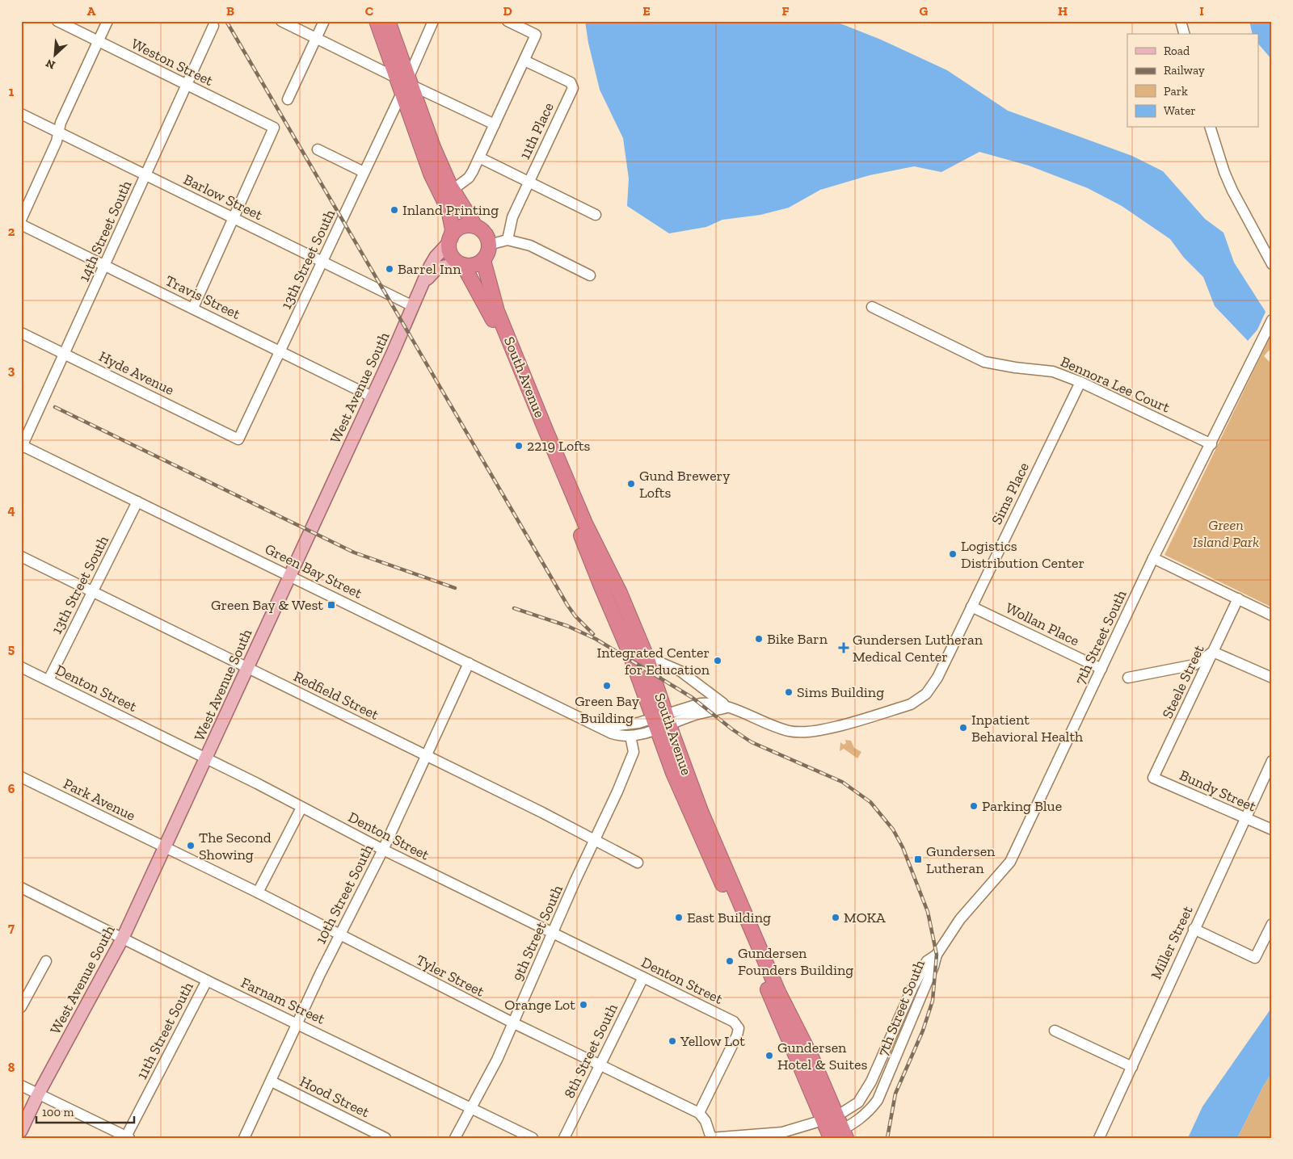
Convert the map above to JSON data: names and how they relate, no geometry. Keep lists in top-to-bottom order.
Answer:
{
  "streets": {
    "highway": ["South Avenue"],
    "main road": ["West Avenue South"],
    "street": [
      "Weston Street",
      "11th Place",
      "Barlow Street",
      "14th Street South",
      "13th Street South",
      "Travis Street",
      "Hyde Avenue",
      "Bennora Lee Court",
      "Sims Place",
      "Green Bay Street",
      "Wollan Place",
      "7th Street South",
      "Steele Street",
      "Denton Street",
      "Redfield Street",
      "Bundy Street",
      "Park Avenue",
      "10th Street South",
      "9th Street South",
      "Miller Street",
      "Tyler Street",
      "Farnam Street",
      "11th Street South",
      "8th Street South",
      "Hood Street"
    ]
  },
  "crossings": [
    ["Weston Street", "Barlow Street"],
    ["Weston Street", "14th Street South"],
    ["Barlow Street", "14th Street South"],
    ["Barlow Street", "13th Street South"],
    ["Barlow Street", "West Avenue South"],
    ["14th Street South", "Travis Street"],
    ["14th Street South", "Hyde Avenue"],
    ["14th Street South", "Green Bay Street"],
    ["13th Street South", "Travis Street"],
    ["13th Street South", "Hyde Avenue"],
    ["13th Street South", "South Avenue"],
    ["13th Street South", "Green Bay Street"],
    ["13th Street South", "Denton Street"],
    ["13th Street South", "Redfield Street"],
    ["Travis Street", "West Avenue South"],
    ["South Avenue", "West Avenue South"],
    ["South Avenue", "Sims Place"],
    ["South Avenue", "Green Bay Street"],
    ["South Avenue", "7th Street South"],
    ["Bennora Lee Court", "Sims Place"],
    ["Bennora Lee Court", "7th Street South"],
    ["West Avenue South", "Green Bay Street"],
    ["West Avenue South", "Denton Street"],
    ["West Avenue South", "Redfield Street"],
    ["West Avenue South", "Park Avenue"],
    ["West Avenue South", "Tyler Street"],
    ["West Avenue South", "Farnam Street"],
    ["Sims Place", "Wollan Place"],
    ["Green Bay Street", "10th Street South"],
    ["Green Bay Street", "9th Street South"],
    ["Wollan Place", "7th Street South"],
    ["Steele Street", "Bundy Street"],
    ["Denton Street", "10th Street South"],
    ["Denton Street", "9th Street South"],
    ["Denton Street", "Tyler Street"],
    ["Denton Street", "8th Street South"],
    ["Redfield Street", "10th Street South"],
    ["Redfield Street", "9th Street South"],
    ["Bundy Street", "Miller Street"],
    ["Park Avenue", "Tyler Street"],
    ["10th Street South", "Tyler Street"],
    ["10th Street South", "Farnam Street"],
    ["10th Street South", "Hood Street"],
    ["9th Street South", "Tyler Street"],
    ["9th Street South", "Farnam Street"],
    ["Tyler Street", "8th Street South"],
    ["Farnam Street", "11th Street South"]
  ],
  "parks": ["Green Island Park"],
  "places": {
    "other": [
      "Inland Printing",
      "Barrel Inn",
      "2219 Lofts",
      "Gund Brewery Lofts",
      "Logistics Distribution Center",
      "Bike Barn",
      "Integrated Center for Education",
      "Green Bay Building",
      "Sims Building",
      "Inpatient Behavioral Health",
      "Parking Blue",
      "The Second Showing",
      "East Building",
      "MOKA",
      "Gundersen Founders Building",
      "Orange Lot",
      "Yellow Lot",
      "Gundersen Hotel & Suites"
    ],
    "transit": ["Green Bay & West", "Gundersen Lutheran"],
    "health": ["Gundersen Lutheran Medical Center"]
  },
  "legend": [
    "Road",
    "Railway",
    "Park",
    "Water"
  ],
  "scale_bar": "100 m",
  "north": "bottom left",
  "grid": {
    "columns": [
      "A",
      "B",
      "C",
      "D",
      "E",
      "F",
      "G",
      "H",
      "I"
    ],
    "rows": [
      "1",
      "2",
      "3",
      "4",
      "5",
      "6",
      "7",
      "8"
    ]
  }
}
